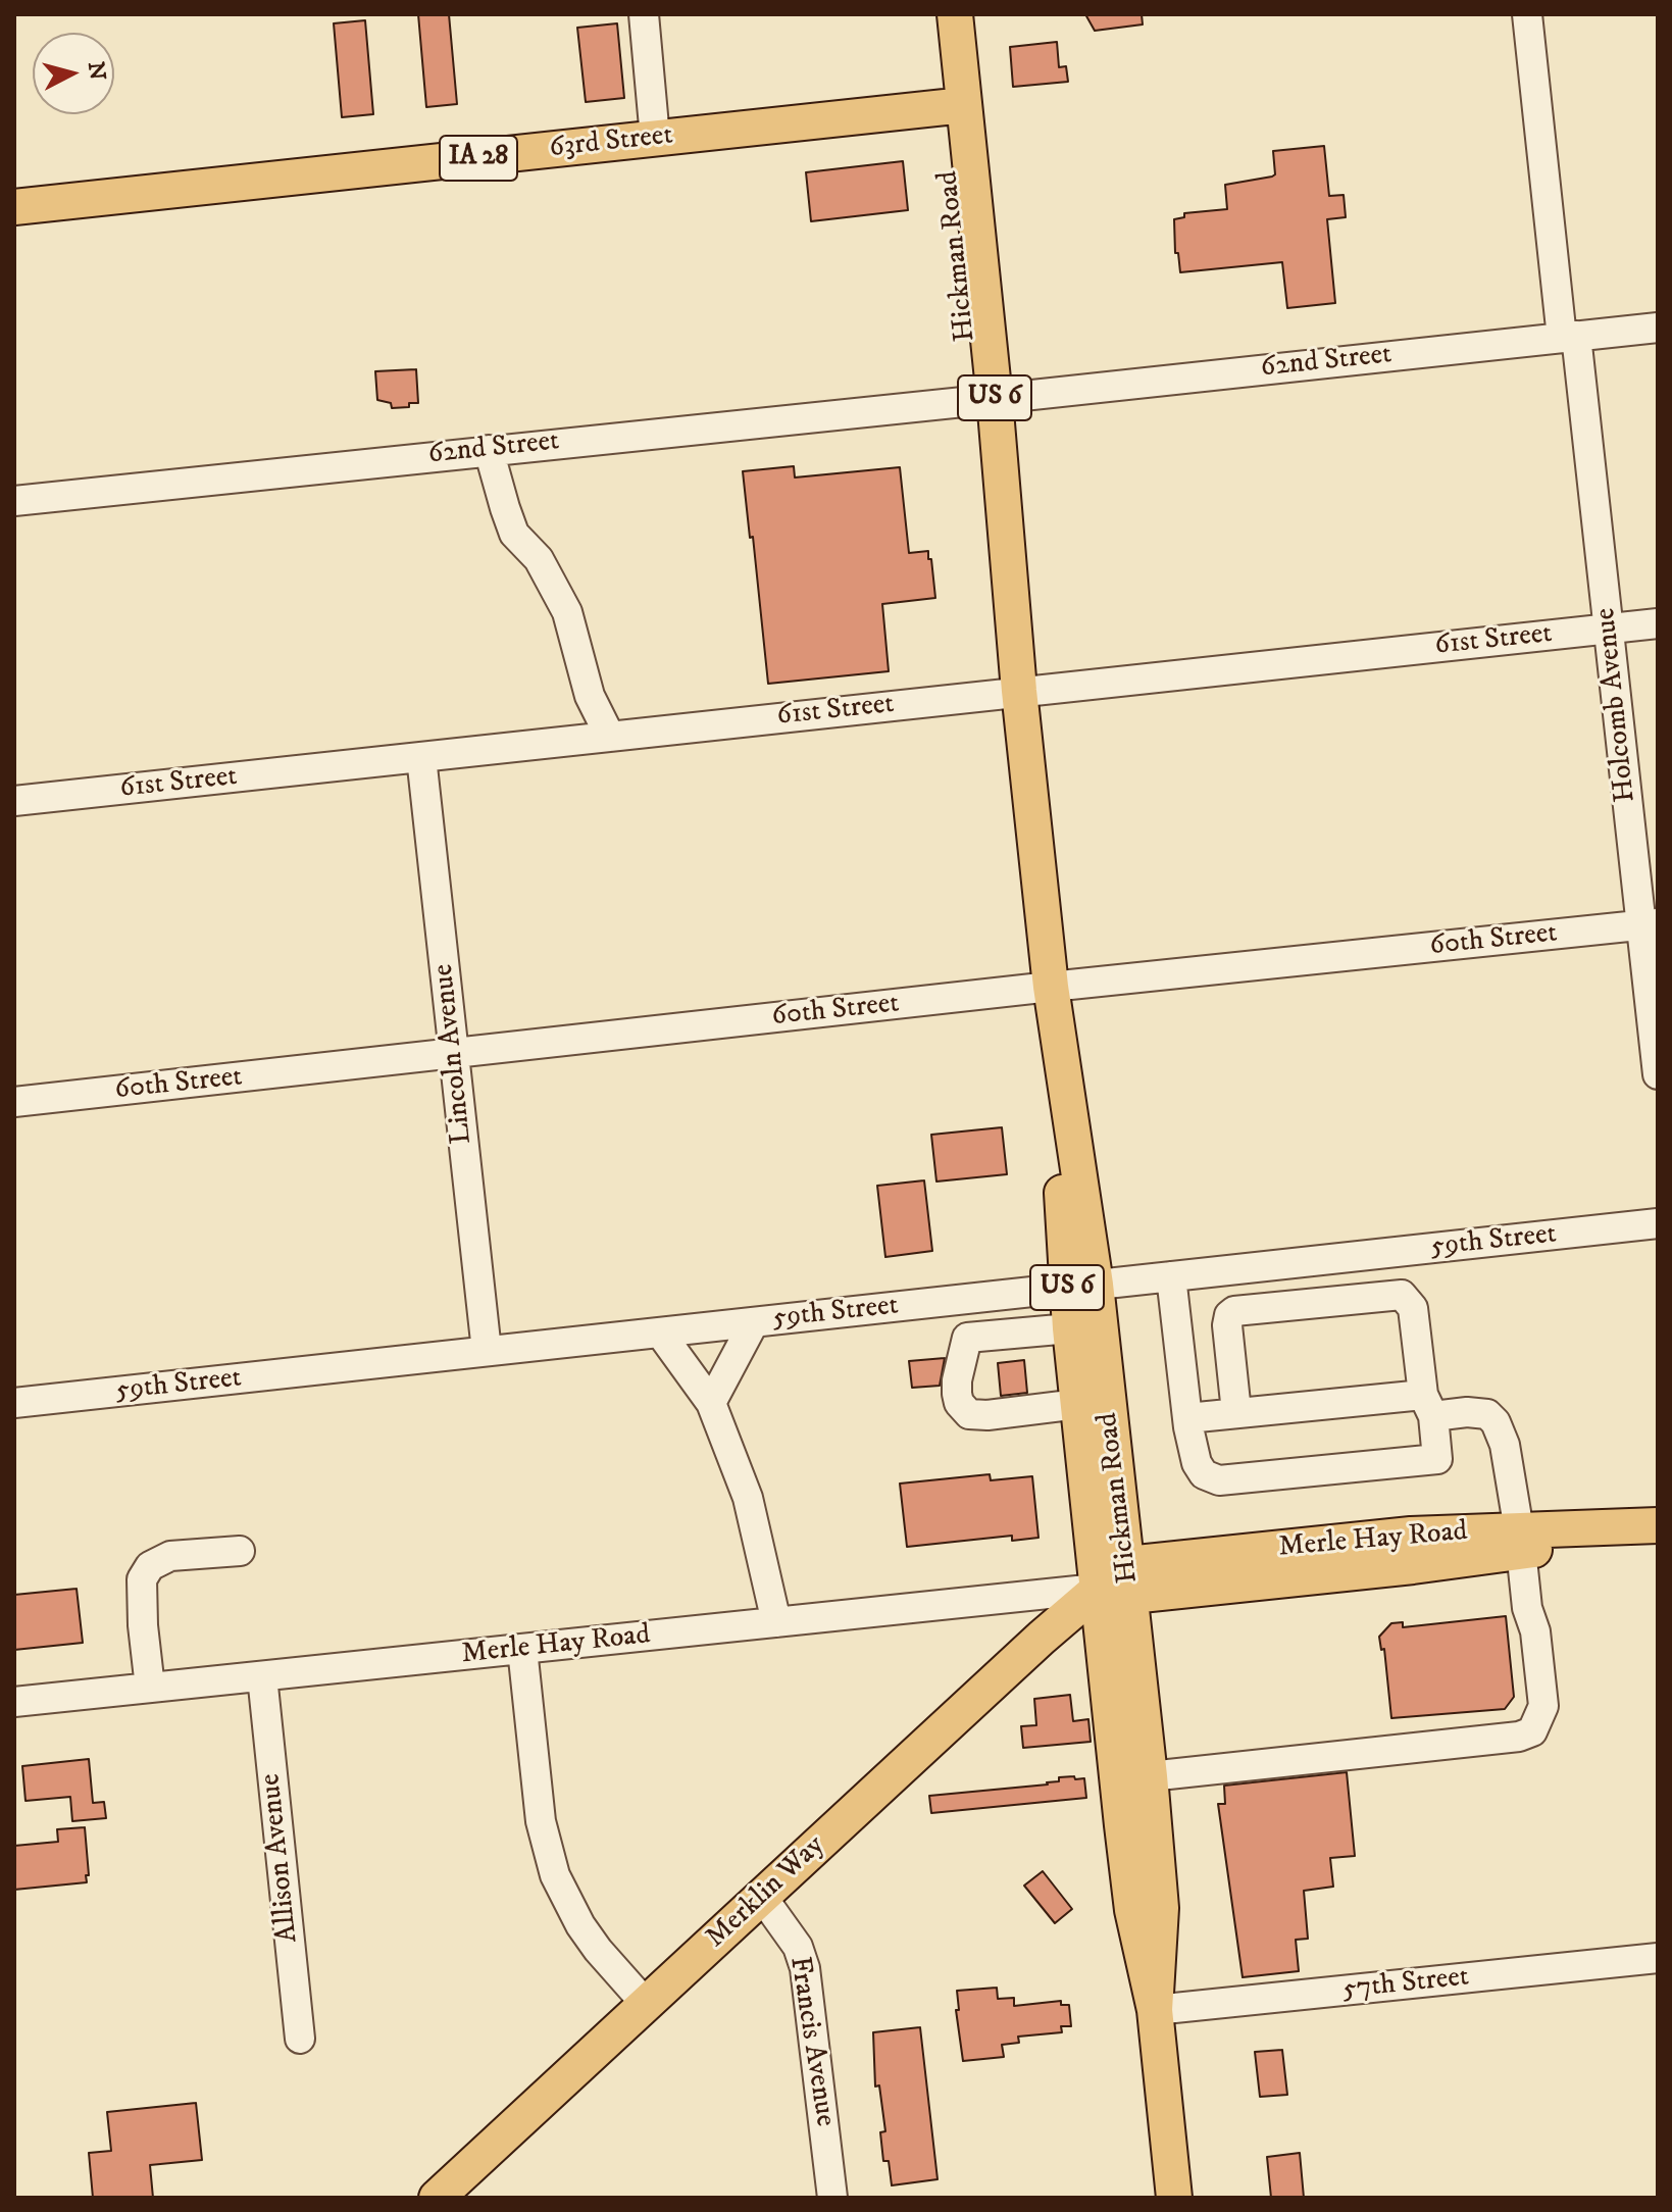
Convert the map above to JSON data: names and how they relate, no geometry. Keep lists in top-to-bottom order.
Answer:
{
  "streets": {
    "main road": [
      "63rd Street",
      "IA 28",
      "Hickman Road",
      "US 6",
      "Merle Hay Road",
      "Merklin Way"
    ],
    "street": [
      "62nd Street",
      "61st Street",
      "Holcomb Avenue",
      "60th Street",
      "Lincoln Avenue",
      "59th Street",
      "Allison Avenue",
      "57th Street",
      "Francis Avenue"
    ]
  },
  "crossings": [
    ["63rd Street", "Hickman Road"],
    ["Hickman Road", "62nd Street"],
    ["Hickman Road", "US 6"],
    ["Hickman Road", "61st Street"],
    ["Hickman Road", "60th Street"],
    ["Hickman Road", "59th Street"],
    ["Hickman Road", "Merle Hay Road"],
    ["Hickman Road", "Merklin Way"],
    ["Hickman Road", "57th Street"],
    ["62nd Street", "Holcomb Avenue"],
    ["US 6", "Merle Hay Road"],
    ["61st Street", "Holcomb Avenue"],
    ["61st Street", "Lincoln Avenue"],
    ["Holcomb Avenue", "60th Street"],
    ["60th Street", "Lincoln Avenue"],
    ["Lincoln Avenue", "59th Street"],
    ["Merle Hay Road", "Allison Avenue"],
    ["Merle Hay Road", "Merklin Way"],
    ["Merklin Way", "Francis Avenue"]
  ],
  "north": "right"
}
